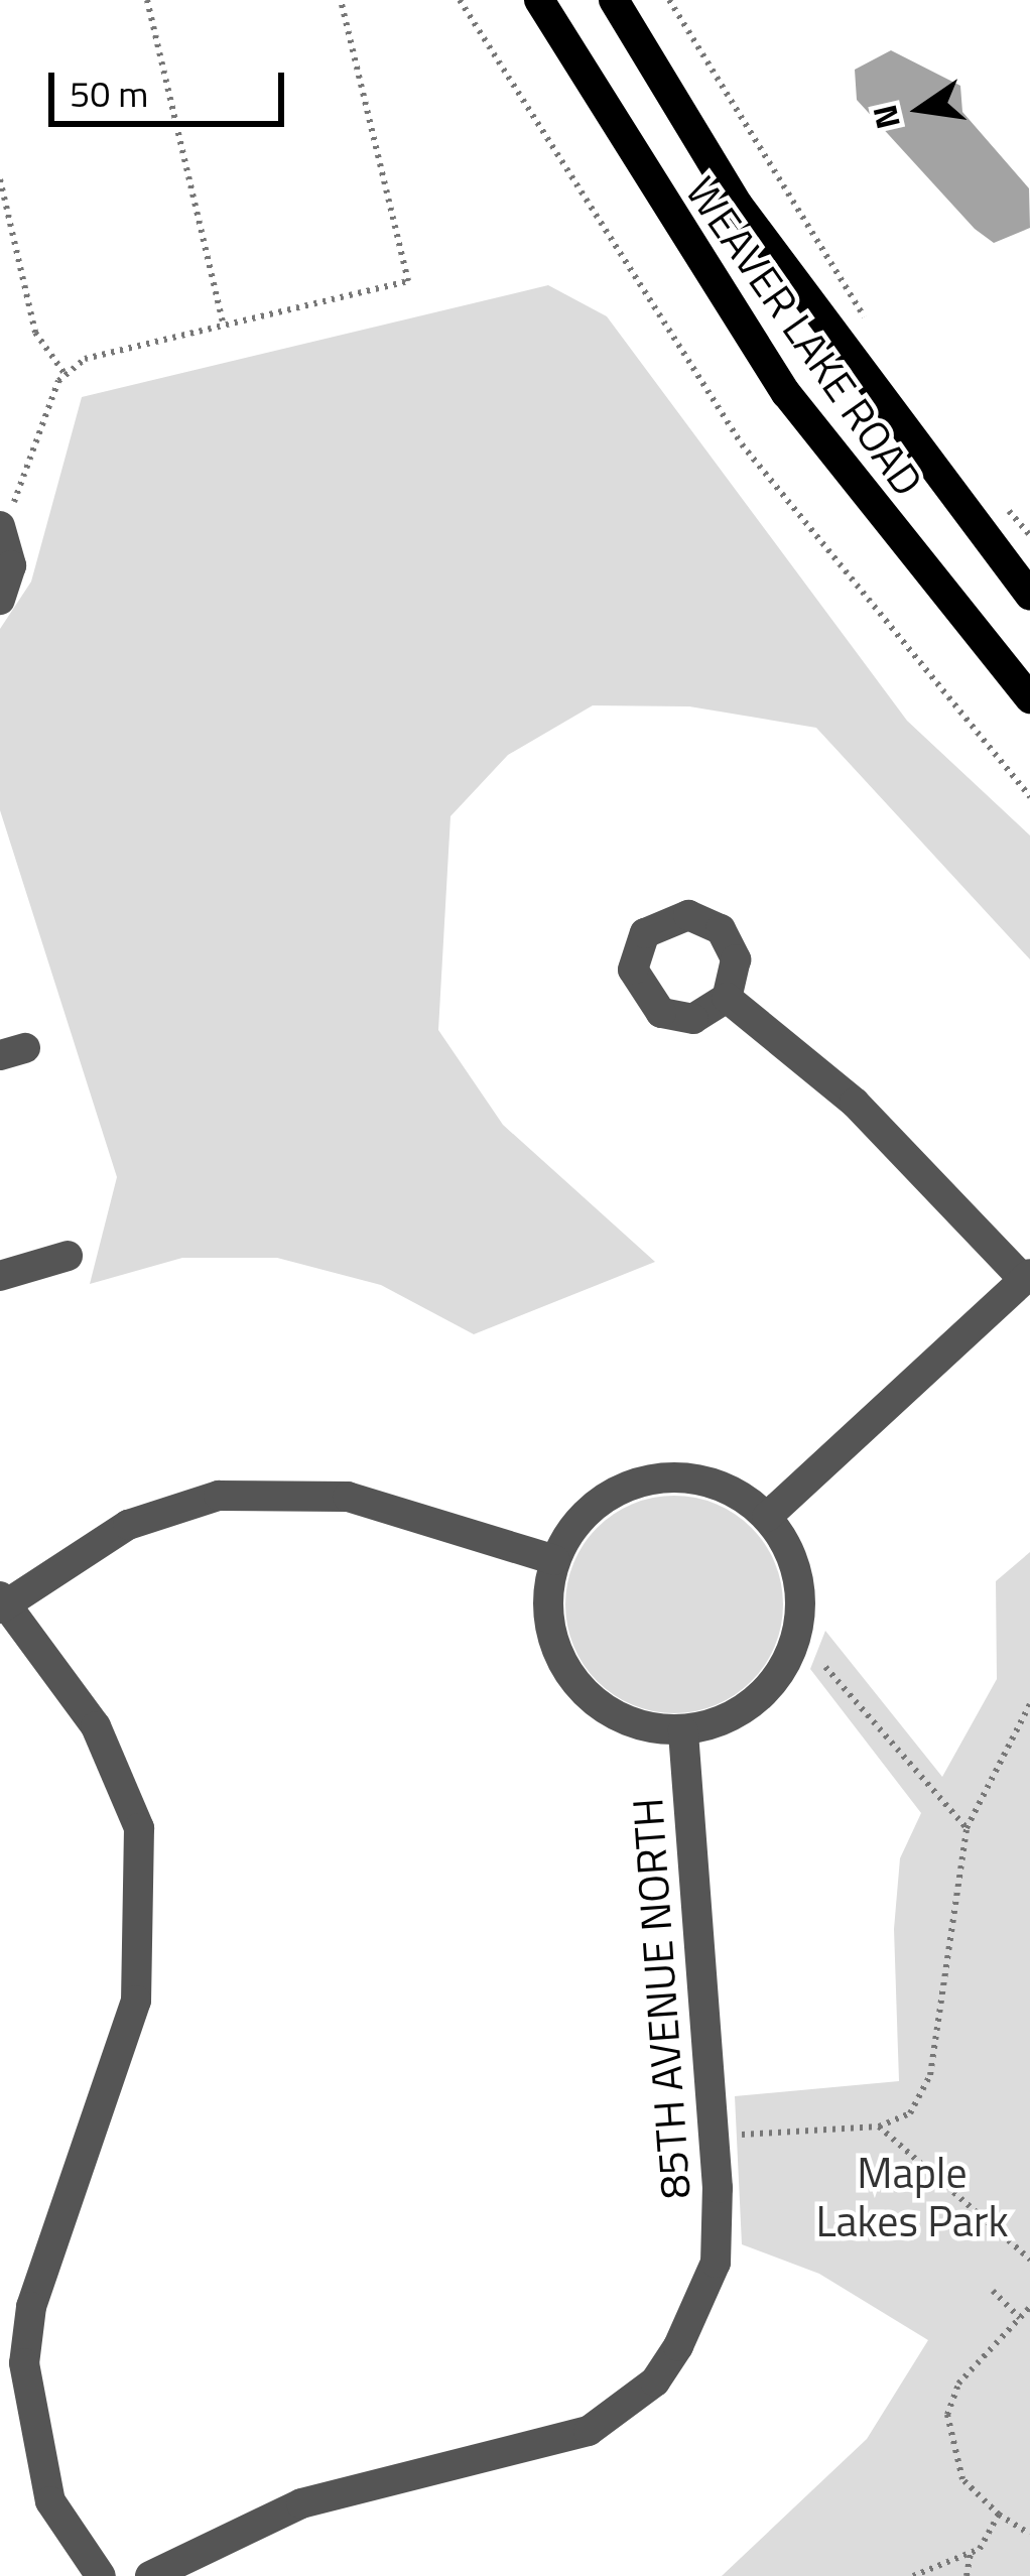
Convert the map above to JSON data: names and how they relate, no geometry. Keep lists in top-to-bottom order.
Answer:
{
  "streets": {
    "main road": ["WEAVER LAKE ROAD"],
    "street": ["85TH AVENUE NORTH"]
  },
  "parks": ["Maple Lakes Park"],
  "scale_bar": "50 m",
  "north": "left"
}
